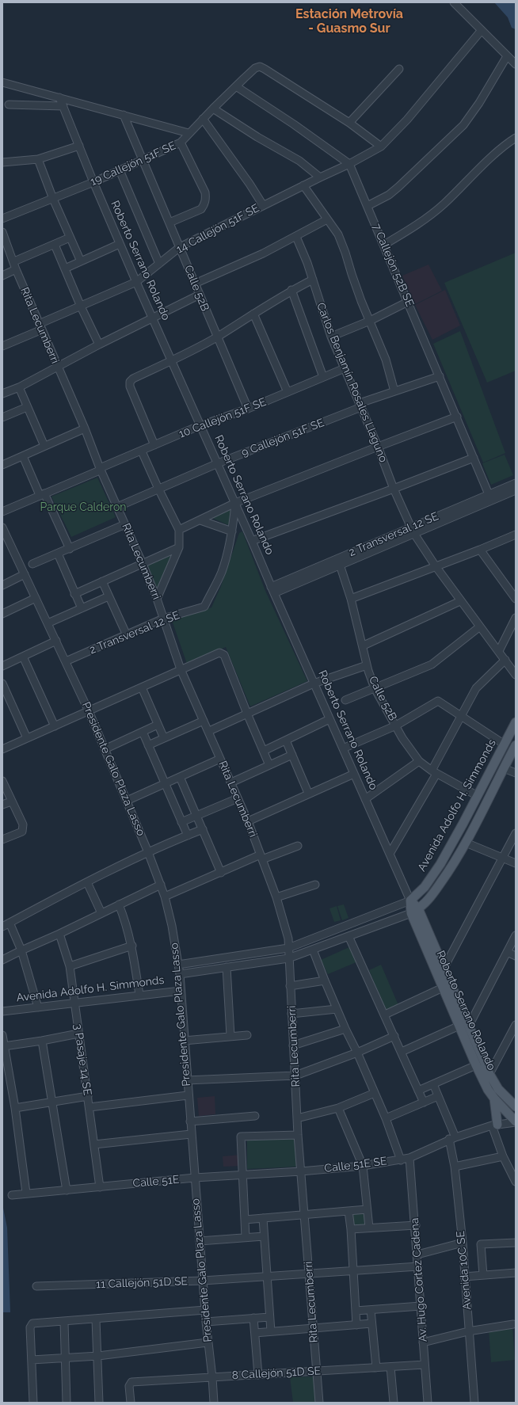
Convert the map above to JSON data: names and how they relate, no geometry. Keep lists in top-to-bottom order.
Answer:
{
  "streets": {
    "main road": ["Roberto Serrano Rolando", "Avenida Adolfo H. Simmonds"],
    "street": [
      "19 Callejón 51F SE",
      "14 Callejón 51F SE",
      "7 Callejón 52B SE",
      "Calle 52B",
      "Rita Lecumberri",
      "Carlos Benjamín Rosales Llaguno",
      "10 Callejón 51F SE",
      "9 Callejón 51F SE",
      "2 Transversal 12 SE",
      "Presidente Galo Plaza Lasso",
      "3 Pasaje 14 SE",
      "Calle 51E SE",
      "Calle 51E",
      "Avenida 10C SE",
      "Av. Hugo Cortez Cadena",
      "11 Callejón 51D SE",
      "8 Callejón 51D SE"
    ]
  },
  "crossings": [
    ["19 Callejón 51F SE", "Roberto Serrano Rolando"],
    ["19 Callejón 51F SE", "Calle 52B"],
    ["14 Callejón 51F SE", "Roberto Serrano Rolando"],
    ["14 Callejón 51F SE", "7 Callejón 52B SE"],
    ["14 Callejón 51F SE", "Calle 52B"],
    ["14 Callejón 51F SE", "Rita Lecumberri"],
    ["Roberto Serrano Rolando", "10 Callejón 51F SE"],
    ["Roberto Serrano Rolando", "9 Callejón 51F SE"],
    ["Roberto Serrano Rolando", "2 Transversal 12 SE"],
    ["Roberto Serrano Rolando", "Avenida Adolfo H. Simmonds"],
    ["Roberto Serrano Rolando", "Calle 51E SE"],
    ["7 Callejón 52B SE", "9 Callejón 51F SE"],
    ["7 Callejón 52B SE", "2 Transversal 12 SE"],
    ["Calle 52B", "10 Callejón 51F SE"],
    ["Calle 52B", "2 Transversal 12 SE"],
    ["Calle 52B", "Avenida Adolfo H. Simmonds"],
    ["Rita Lecumberri", "10 Callejón 51F SE"],
    ["Rita Lecumberri", "9 Callejón 51F SE"],
    ["Rita Lecumberri", "2 Transversal 12 SE"],
    ["Rita Lecumberri", "Avenida Adolfo H. Simmonds"],
    ["Rita Lecumberri", "Calle 51E SE"],
    ["Rita Lecumberri", "Calle 51E"],
    ["Rita Lecumberri", "11 Callejón 51D SE"],
    ["Rita Lecumberri", "8 Callejón 51D SE"],
    ["Carlos Benjamín Rosales Llaguno", "10 Callejón 51F SE"],
    ["Carlos Benjamín Rosales Llaguno", "9 Callejón 51F SE"],
    ["Carlos Benjamín Rosales Llaguno", "2 Transversal 12 SE"],
    ["2 Transversal 12 SE", "Presidente Galo Plaza Lasso"],
    ["Presidente Galo Plaza Lasso", "Avenida Adolfo H. Simmonds"],
    ["Presidente Galo Plaza Lasso", "Calle 51E"],
    ["Presidente Galo Plaza Lasso", "11 Callejón 51D SE"],
    ["Presidente Galo Plaza Lasso", "8 Callejón 51D SE"],
    ["Avenida Adolfo H. Simmonds", "3 Pasaje 14 SE"],
    ["3 Pasaje 14 SE", "Calle 51E"],
    ["Calle 51E SE", "Calle 51E"],
    ["Calle 51E SE", "Avenida 10C SE"],
    ["Calle 51E SE", "Av. Hugo Cortez Cadena"],
    ["Av. Hugo Cortez Cadena", "11 Callejón 51D SE"],
    ["Av. Hugo Cortez Cadena", "8 Callejón 51D SE"]
  ],
  "districts": ["Estación Metrovía - Guasmo Sur"],
  "parks": ["Parque Calderon"]
}
